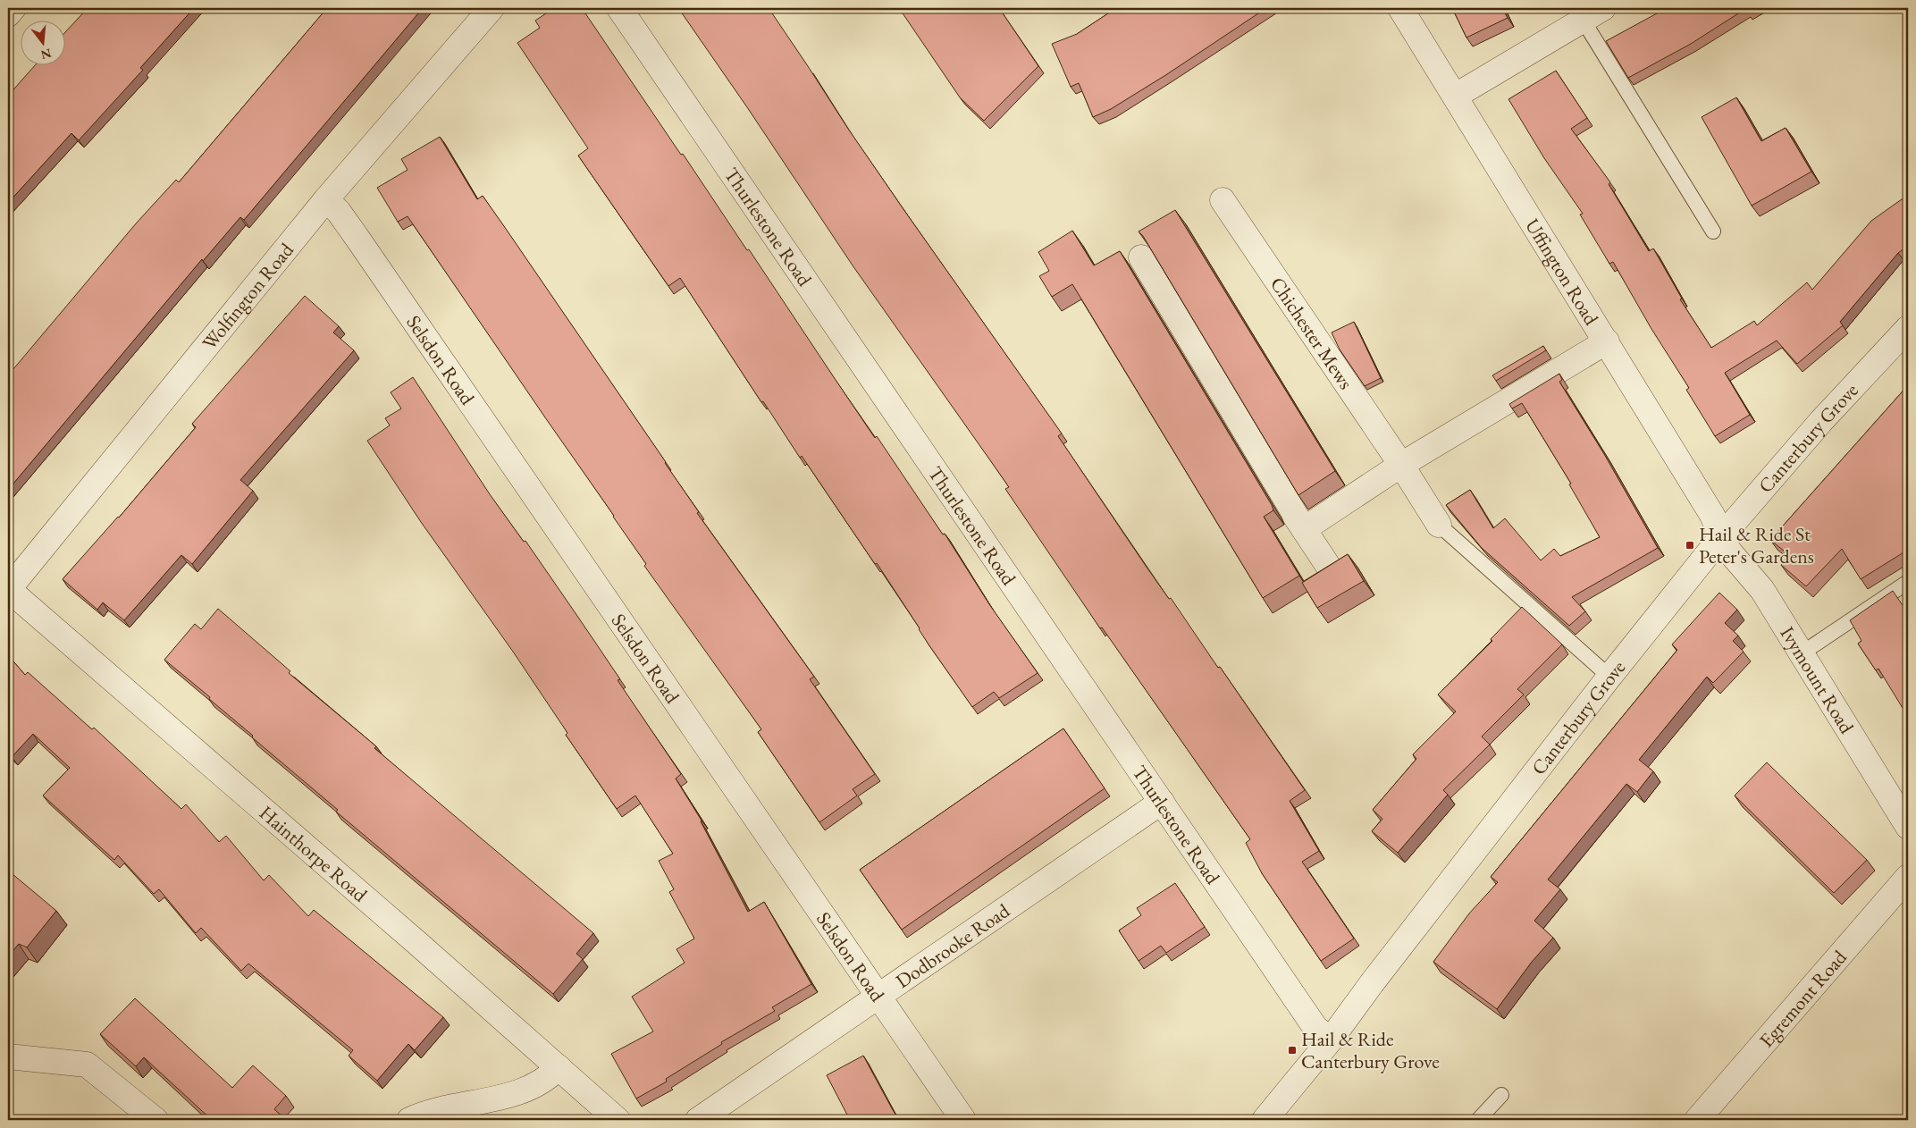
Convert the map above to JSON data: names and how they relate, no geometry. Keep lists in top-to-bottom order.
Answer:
{
  "streets": {
    "street": [
      "Thurlestone Road",
      "Uffington Road",
      "Wolfington Road",
      "Chichester Mews",
      "Selsdon Road",
      "Canterbury Grove",
      "Ivymount Road",
      "Hainthorpe Road",
      "Dodbrooke Road",
      "Egremont Road"
    ]
  },
  "crossings": [
    ["Thurlestone Road", "Canterbury Grove"],
    ["Thurlestone Road", "Dodbrooke Road"],
    ["Uffington Road", "Canterbury Grove"],
    ["Uffington Road", "Ivymount Road"],
    ["Wolfington Road", "Selsdon Road"],
    ["Wolfington Road", "Hainthorpe Road"],
    ["Selsdon Road", "Dodbrooke Road"],
    ["Canterbury Grove", "Ivymount Road"]
  ],
  "places": {
    "transit": ["Hail & Ride St Peter's Gardens", "Hail & Ride Canterbury Grove"]
  },
  "north": "bottom"
}
